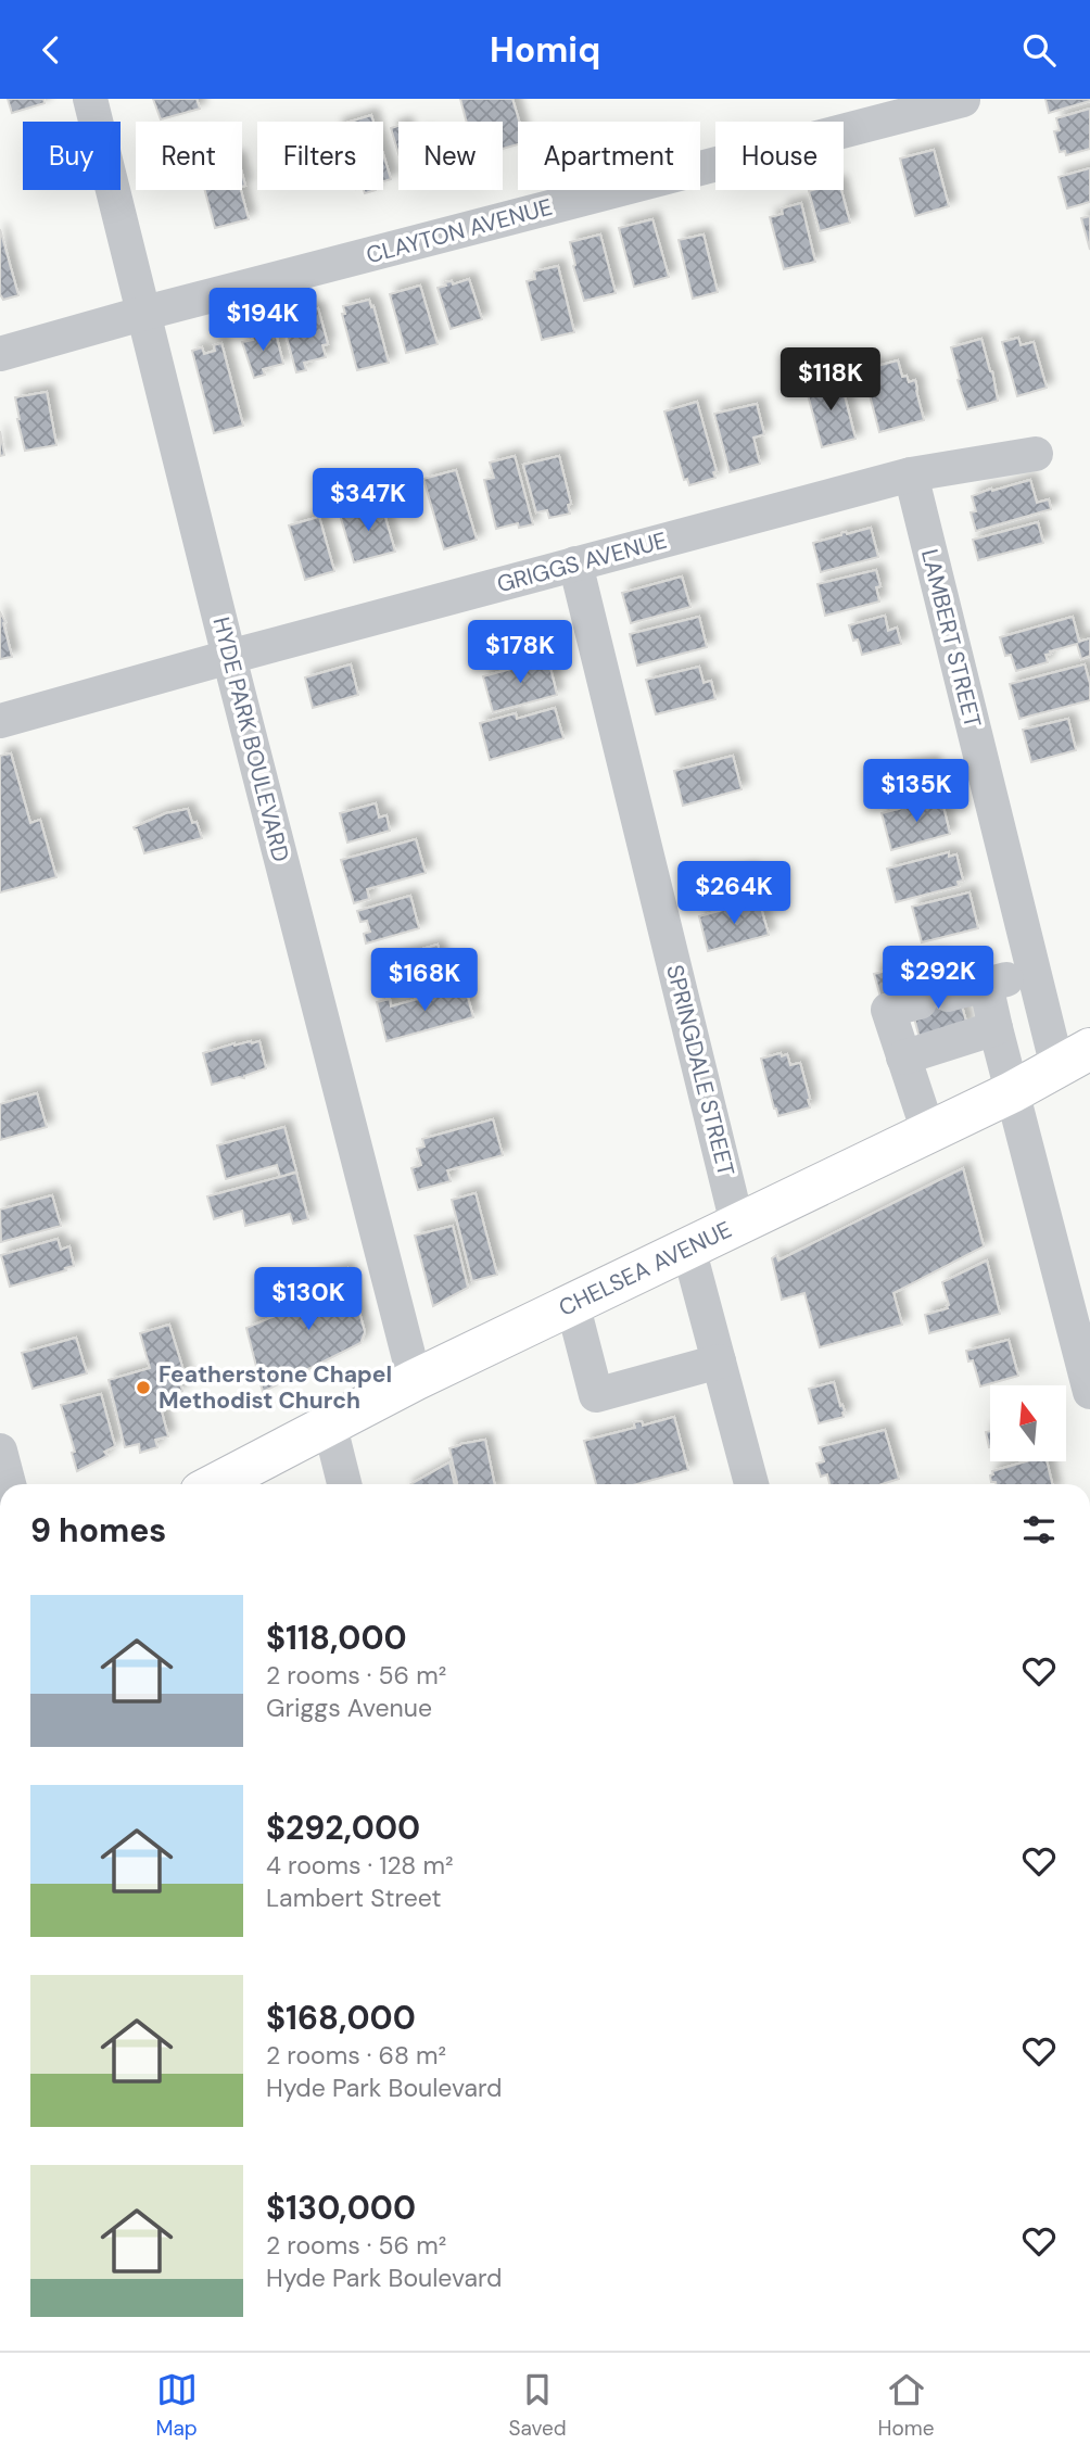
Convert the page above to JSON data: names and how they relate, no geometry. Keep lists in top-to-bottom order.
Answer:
{
  "streets": {
    "main road": ["CHELSEA AVENUE"],
    "street": [
      "CLAYTON AVENUE",
      "GRIGGS AVENUE",
      "LAMBERT STREET",
      "HYDE PARK BOULEVARD",
      "SPRINGDALE STREET"
    ]
  },
  "crossings": [
    ["CLAYTON AVENUE", "HYDE PARK BOULEVARD"],
    ["GRIGGS AVENUE", "LAMBERT STREET"],
    ["GRIGGS AVENUE", "HYDE PARK BOULEVARD"],
    ["GRIGGS AVENUE", "SPRINGDALE STREET"],
    ["LAMBERT STREET", "CHELSEA AVENUE"],
    ["HYDE PARK BOULEVARD", "CHELSEA AVENUE"],
    ["SPRINGDALE STREET", "CHELSEA AVENUE"]
  ],
  "places": ["Featherstone Chapel Methodist Church"],
  "north": "top",
  "page": {
    "header": "Homiq",
    "chip": [
      "Buy",
      "Rent",
      "Filters",
      "New",
      "Apartment",
      "House"
    ],
    "price": [
      "$194K",
      "$118K",
      "$347K",
      "$178K",
      "$135K",
      "$264K",
      "$292K",
      "$168K",
      "$130K"
    ],
    "heading": "9 homes",
    "list": [
      {
        "name": "$118,000",
        "note": "2 rooms · 56 m² · Griggs Avenue"
      },
      {
        "name": "$292,000",
        "note": "4 rooms · 128 m² · Lambert Street"
      },
      {
        "name": "$168,000",
        "note": "2 rooms · 68 m² · Hyde Park Boulevard"
      },
      {
        "name": "$130,000",
        "note": "2 rooms · 56 m² · Hyde Park Boulevard"
      }
    ],
    "tabs": ["Map", "Saved", "Home"]
  }
}
